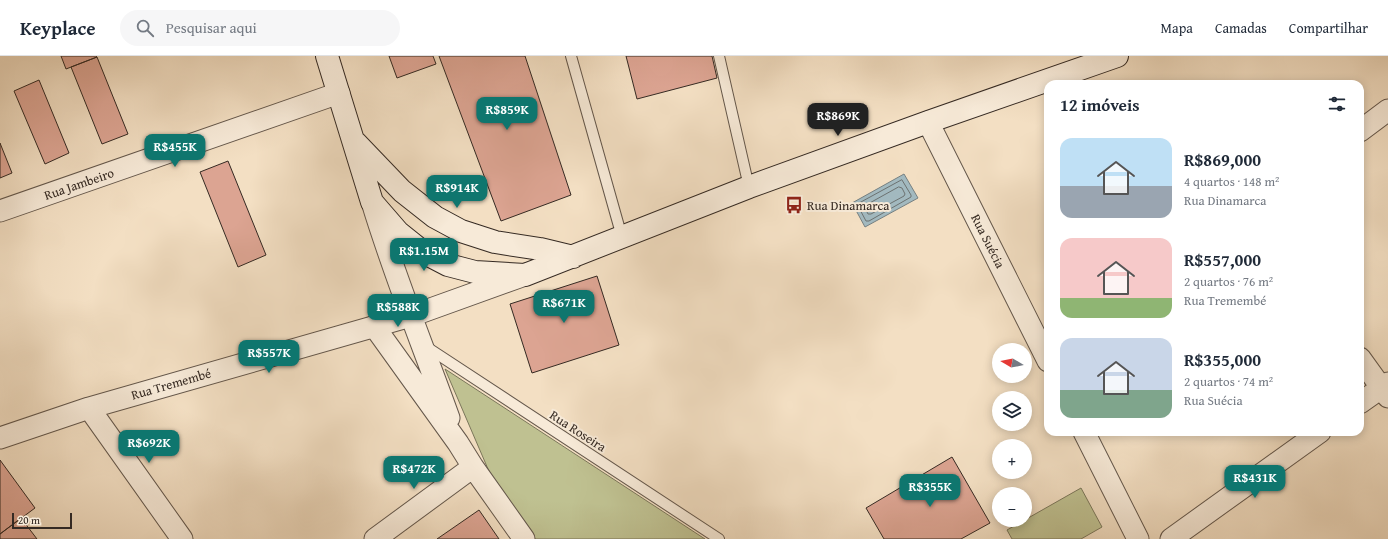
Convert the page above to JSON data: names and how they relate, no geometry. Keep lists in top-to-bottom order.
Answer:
{
  "streets": {
    "street": ["Rua Jambeiro", "Rua Suécia", "Rua Tremembé"],
    "lane": ["Rua Roseira"]
  },
  "places": {
    "bus stop": ["Rua Dinamarca"]
  },
  "scale_bar": "20 m",
  "north": "left",
  "page": {
    "header": "Keyplace",
    "search": "Pesquisar aqui",
    "nav": ["Mapa", "Camadas", "Compartilhar"],
    "heading": "12 imóveis",
    "price": [
      "R$859K",
      "R$869K",
      "R$455K",
      "R$914K",
      "R$1.15M",
      "R$671K",
      "R$588K",
      "R$557K",
      "R$692K",
      "R$472K",
      "R$431K",
      "R$355K"
    ],
    "list": [
      {
        "name": "R$869,000",
        "note": "4 quartos · 148 m² · Rua Dinamarca"
      },
      {
        "name": "R$557,000",
        "note": "2 quartos · 76 m² · Rua Tremembé"
      },
      {
        "name": "R$355,000",
        "note": "2 quartos · 74 m² · Rua Suécia"
      }
    ],
    "map_buttons": ["+", "−"],
    "scale": "20 m"
  }
}
